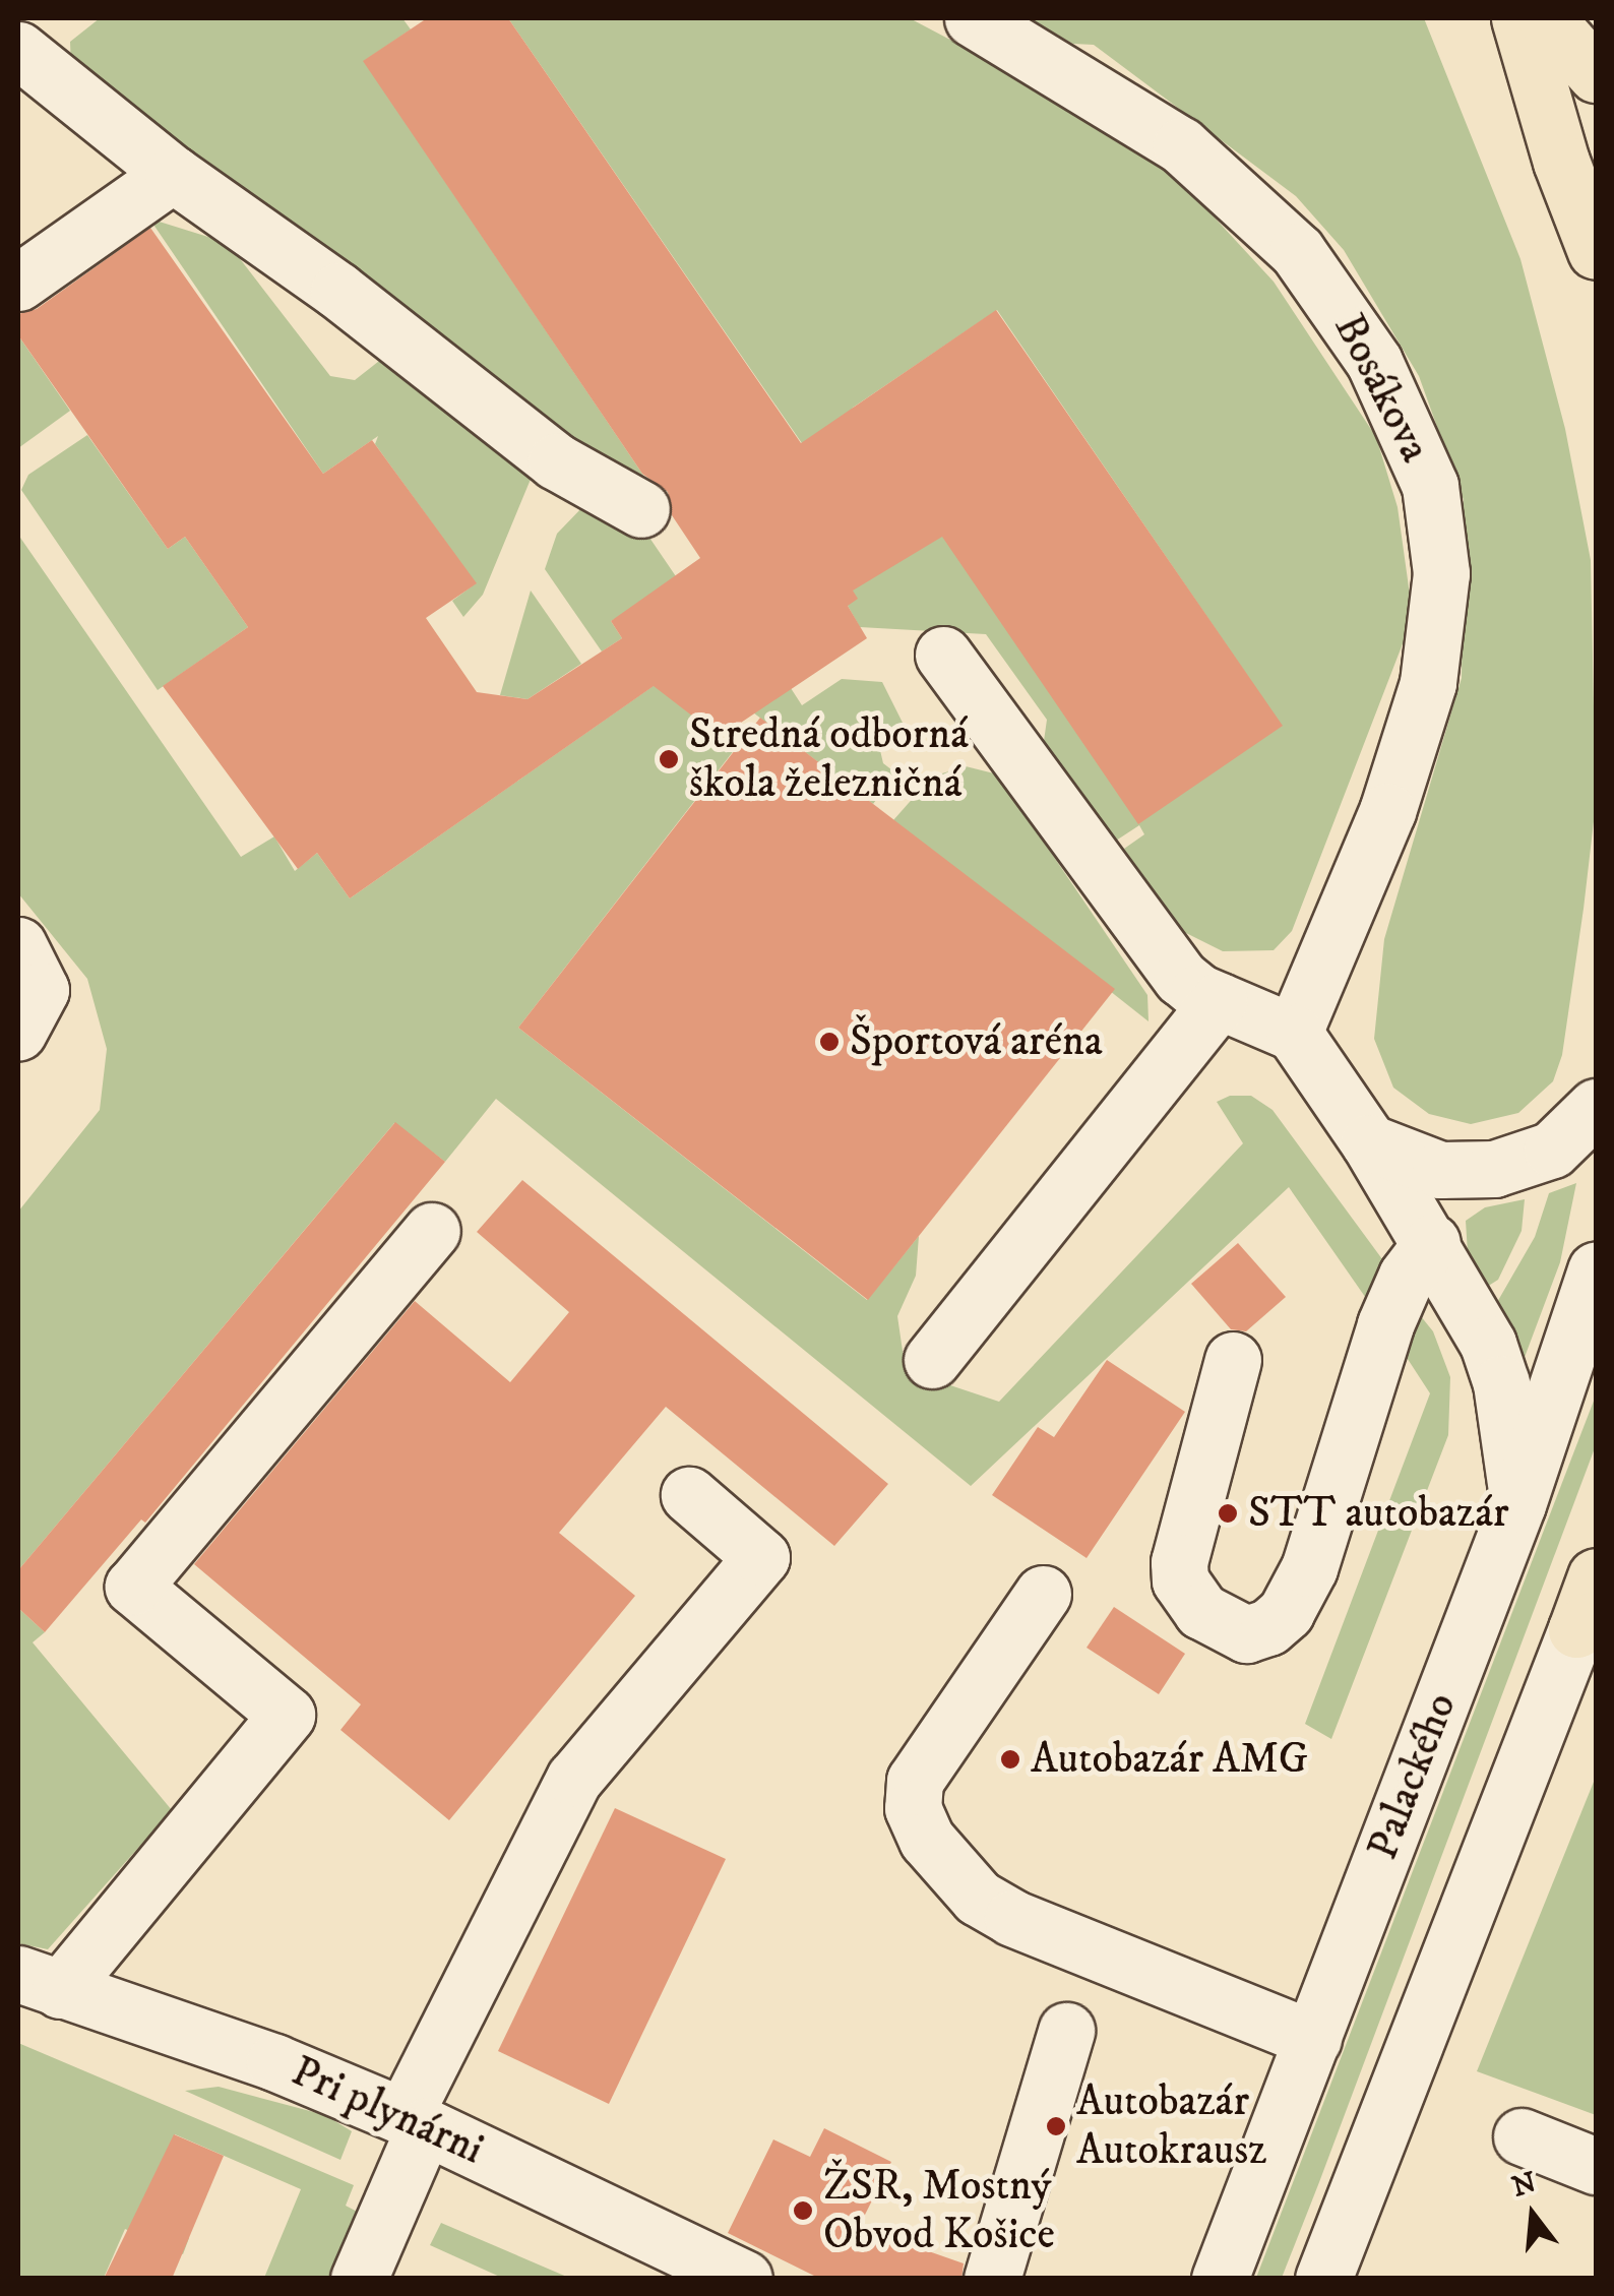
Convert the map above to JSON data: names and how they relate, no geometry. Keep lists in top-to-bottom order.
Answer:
{
  "streets": {
    "street": ["Bosákova", "Palackého", "Pri plynárni"]
  },
  "places": [
    "Stredná odborná škola železničná",
    "Športová aréna",
    "STT autobazár",
    "Autobazár AMG",
    "Autobazár Autokrausz",
    "ŽSR, Mostný Obvod Košice"
  ],
  "north": "top"
}
